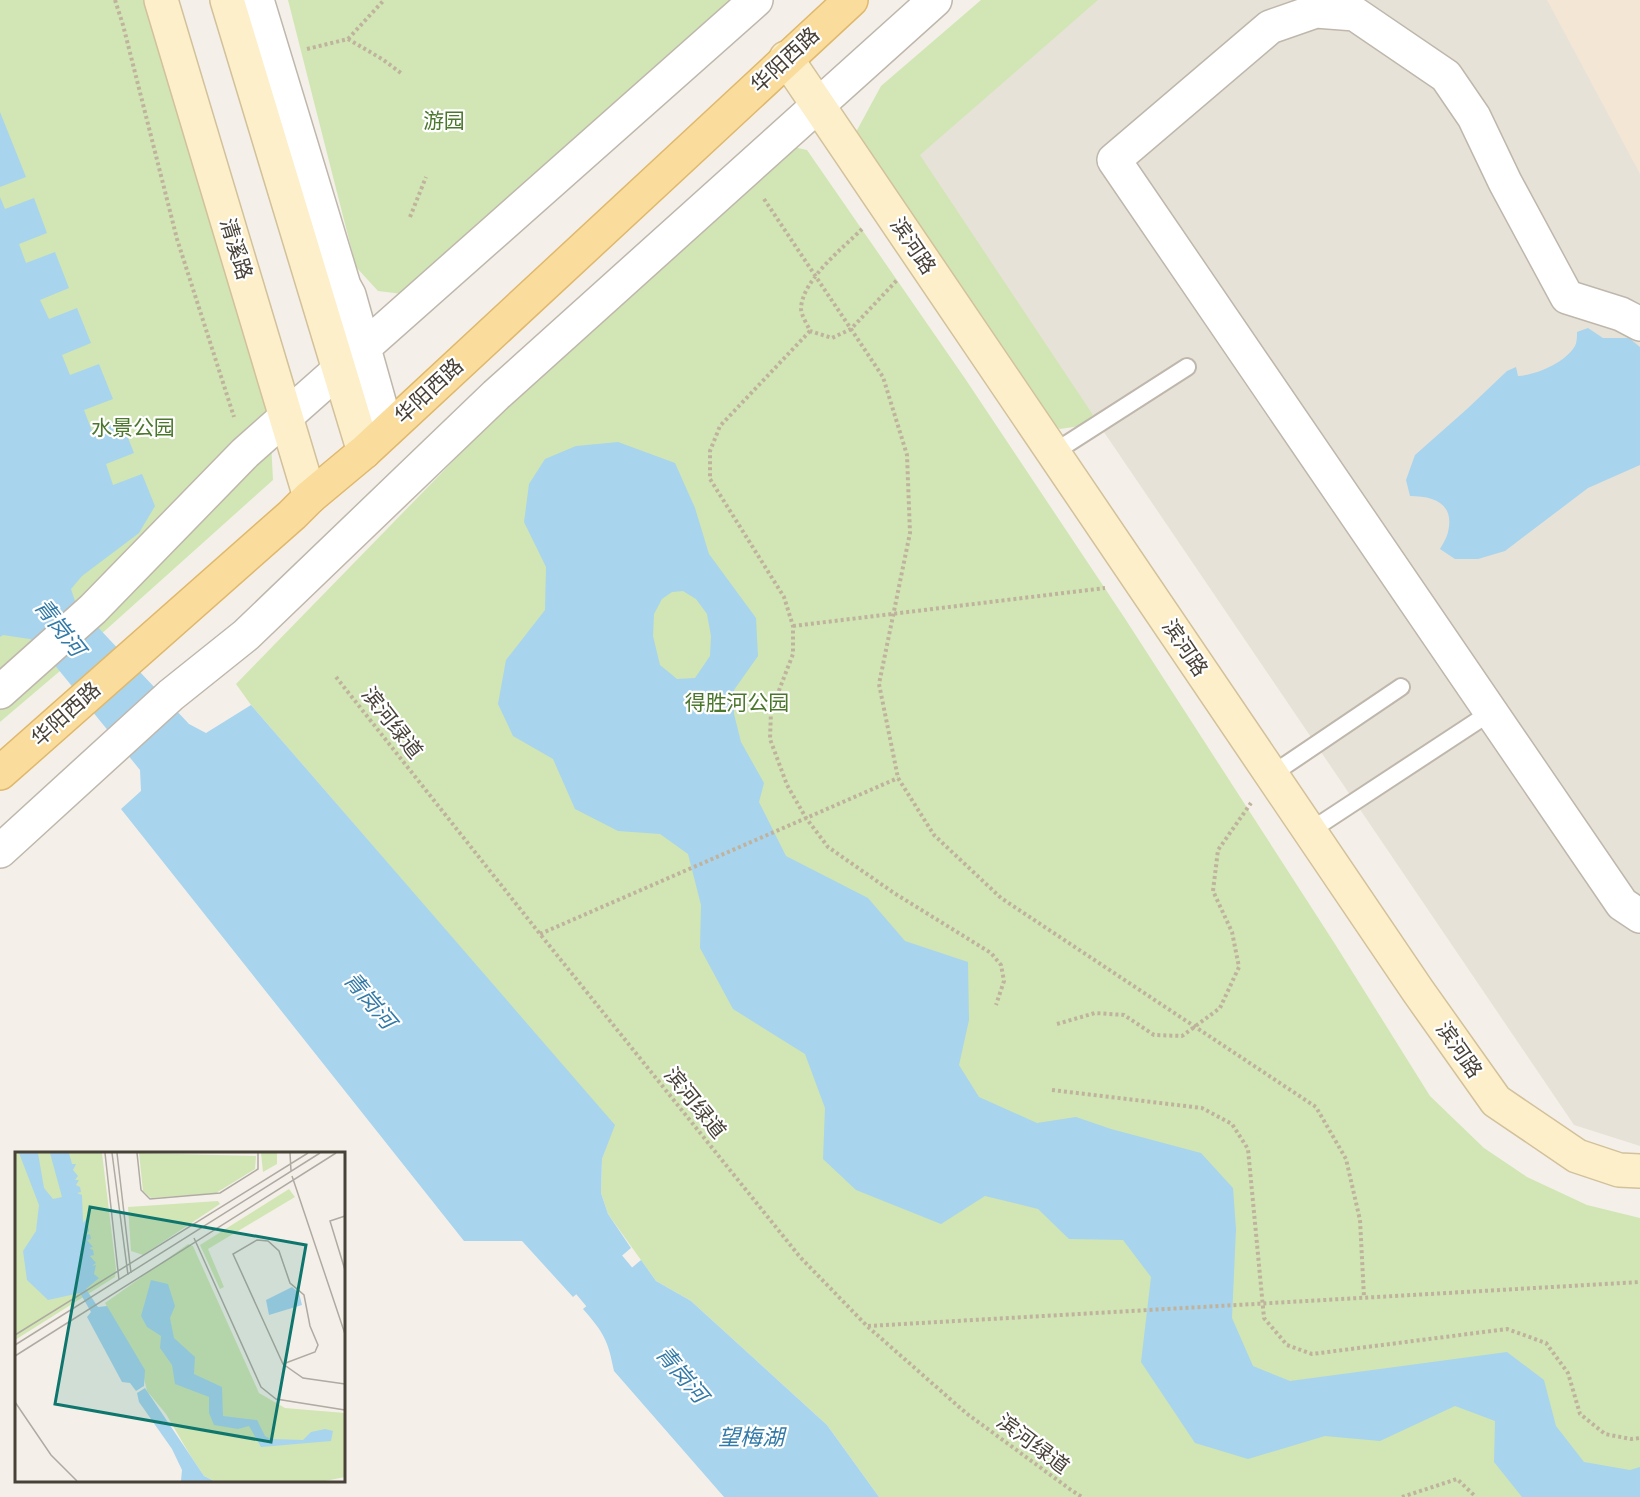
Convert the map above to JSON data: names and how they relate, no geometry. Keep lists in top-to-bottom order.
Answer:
{
  "streets": {
    "main road": ["华阳西路"],
    "street": ["滨河路", "清溪路"],
    "path": ["滨河绿道"]
  },
  "crossings": [
    ["华阳西路", "滨河路"],
    ["华阳西路", "清溪路"]
  ],
  "water": ["青岗河", "望梅湖"],
  "parks": ["游园", "水景公园", "得胜河公园"]
}
